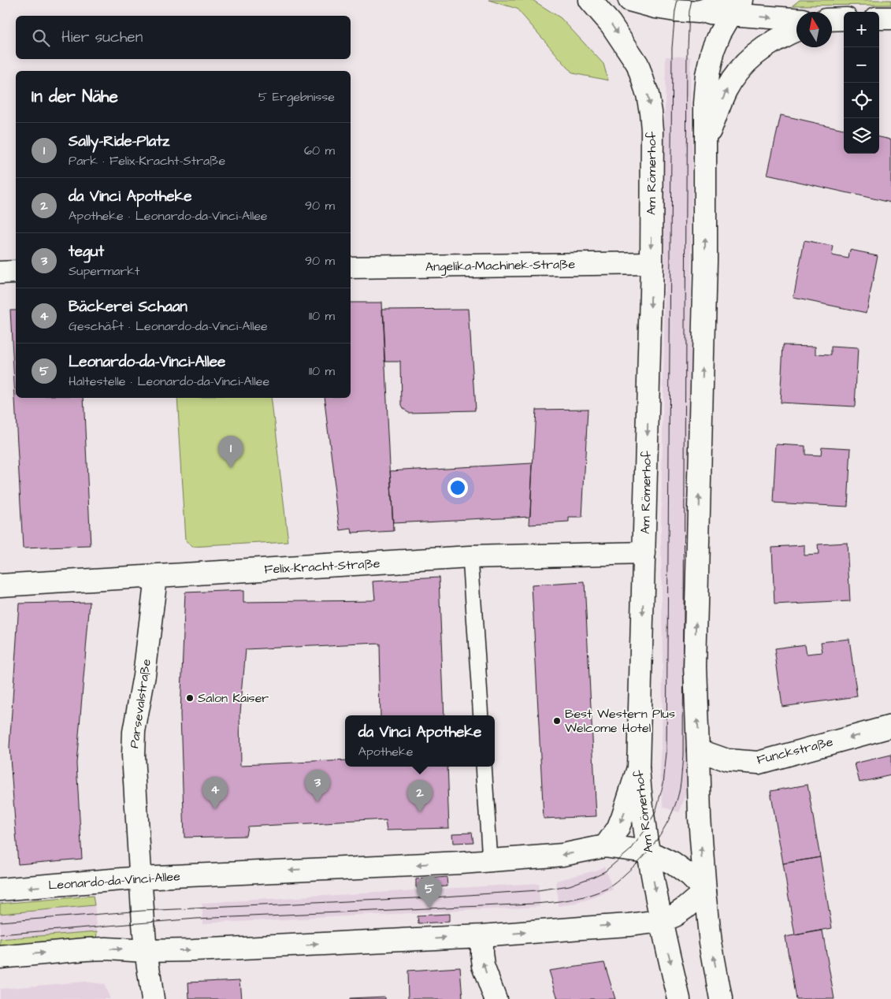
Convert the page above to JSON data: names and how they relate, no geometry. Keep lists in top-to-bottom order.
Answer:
{
  "streets": {
    "street": [
      "Am Römerhof",
      "Angelika-Machinek-Straße",
      "Felix-Kracht-Straße",
      "Parsevalstraße",
      "Funckstraße",
      "Leonardo-da-Vinci-Allee"
    ]
  },
  "crossings": [
    ["Am Römerhof", "Angelika-Machinek-Straße"],
    ["Am Römerhof", "Felix-Kracht-Straße"],
    ["Am Römerhof", "Leonardo-da-Vinci-Allee"],
    ["Felix-Kracht-Straße", "Parsevalstraße"],
    ["Parsevalstraße", "Leonardo-da-Vinci-Allee"]
  ],
  "one_way": ["Funckstraße"],
  "places": ["Salon Kaiser", "Best Western Plus Welcome Hotel"],
  "north": "top",
  "page": {
    "map_buttons": ["+", "−"],
    "search": "Hier suchen",
    "heading": ["In der Nähe", "5 Ergebnisse"],
    "list": [
      {
        "mark": "1",
        "name": "Sally-Ride-Platz",
        "note": "Park · Felix-Kracht-Straße",
        "value": "60 m"
      },
      {
        "mark": "2",
        "name": "da Vinci Apotheke",
        "note": "Apotheke · Leonardo-da-Vinci-Allee",
        "value": "90 m"
      },
      {
        "mark": "3",
        "name": "tegut",
        "note": "Supermarkt",
        "value": "90 m"
      },
      {
        "mark": "4",
        "name": "Bäckerei Schaan",
        "note": "Geschäft · Leonardo-da-Vinci-Allee",
        "value": "110 m"
      },
      {
        "mark": "5",
        "name": "Leonardo-da-Vinci-Allee",
        "note": "Haltestelle · Leonardo-da-Vinci-Allee",
        "value": "110 m"
      }
    ],
    "pins": [
      "1",
      "3",
      "4",
      "2",
      "5"
    ],
    "popup": ["da Vinci Apotheke", "Apotheke"]
  }
}
